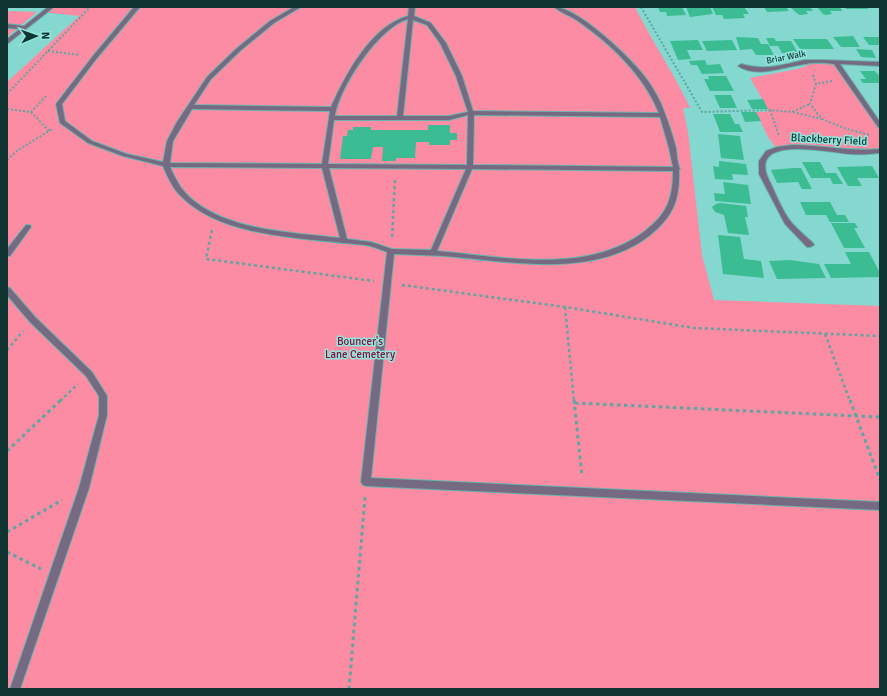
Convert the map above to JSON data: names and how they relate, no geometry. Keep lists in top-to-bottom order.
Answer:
{
  "streets": {
    "street": ["Briar Walk", "Blackberry Field"]
  },
  "parks": ["Bouncer's Lane Cemetery"],
  "north": "right"
}
